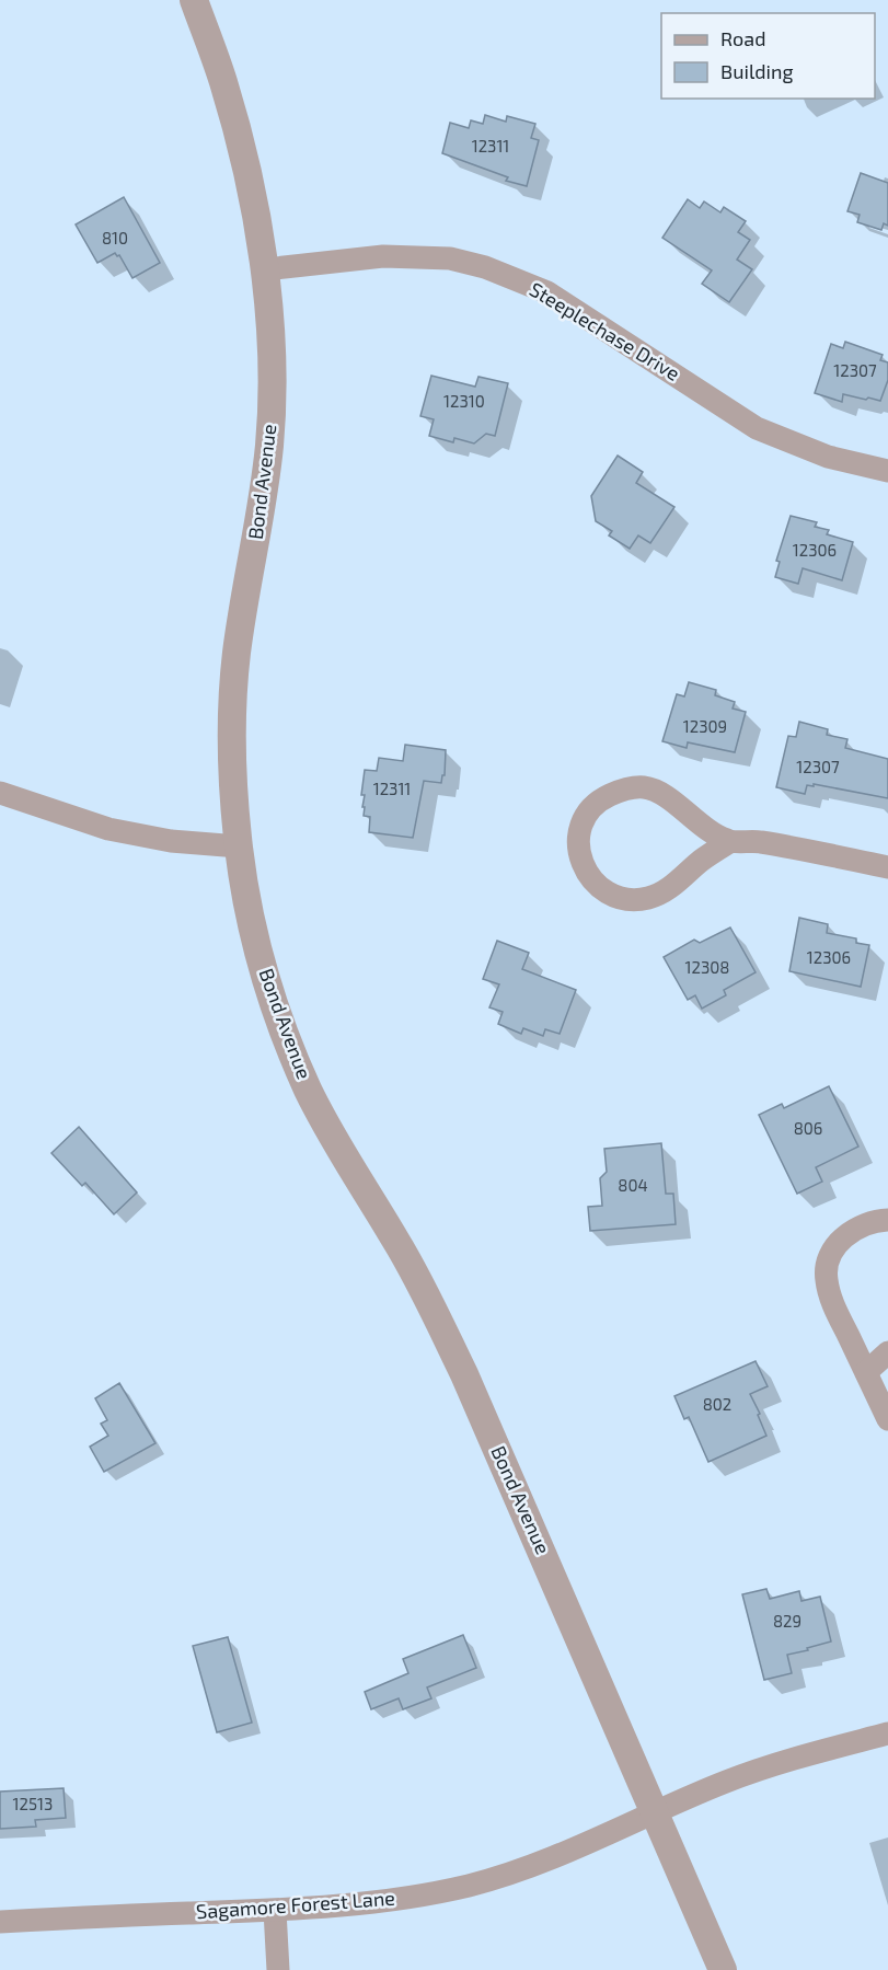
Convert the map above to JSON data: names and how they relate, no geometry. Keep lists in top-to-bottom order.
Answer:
{
  "streets": {
    "street": ["Steeplechase Drive", "Bond Avenue", "Sagamore Forest Lane"]
  },
  "crossings": [
    ["Steeplechase Drive", "Bond Avenue"],
    ["Bond Avenue", "Sagamore Forest Lane"]
  ],
  "house_numbers": [
    "12311",
    "810",
    "12307",
    "12310",
    "12306",
    "12309",
    "12307",
    "12311",
    "12306",
    "12308",
    "806",
    "804",
    "802",
    "829",
    "12513"
  ],
  "legend": ["Road", "Building"]
}
